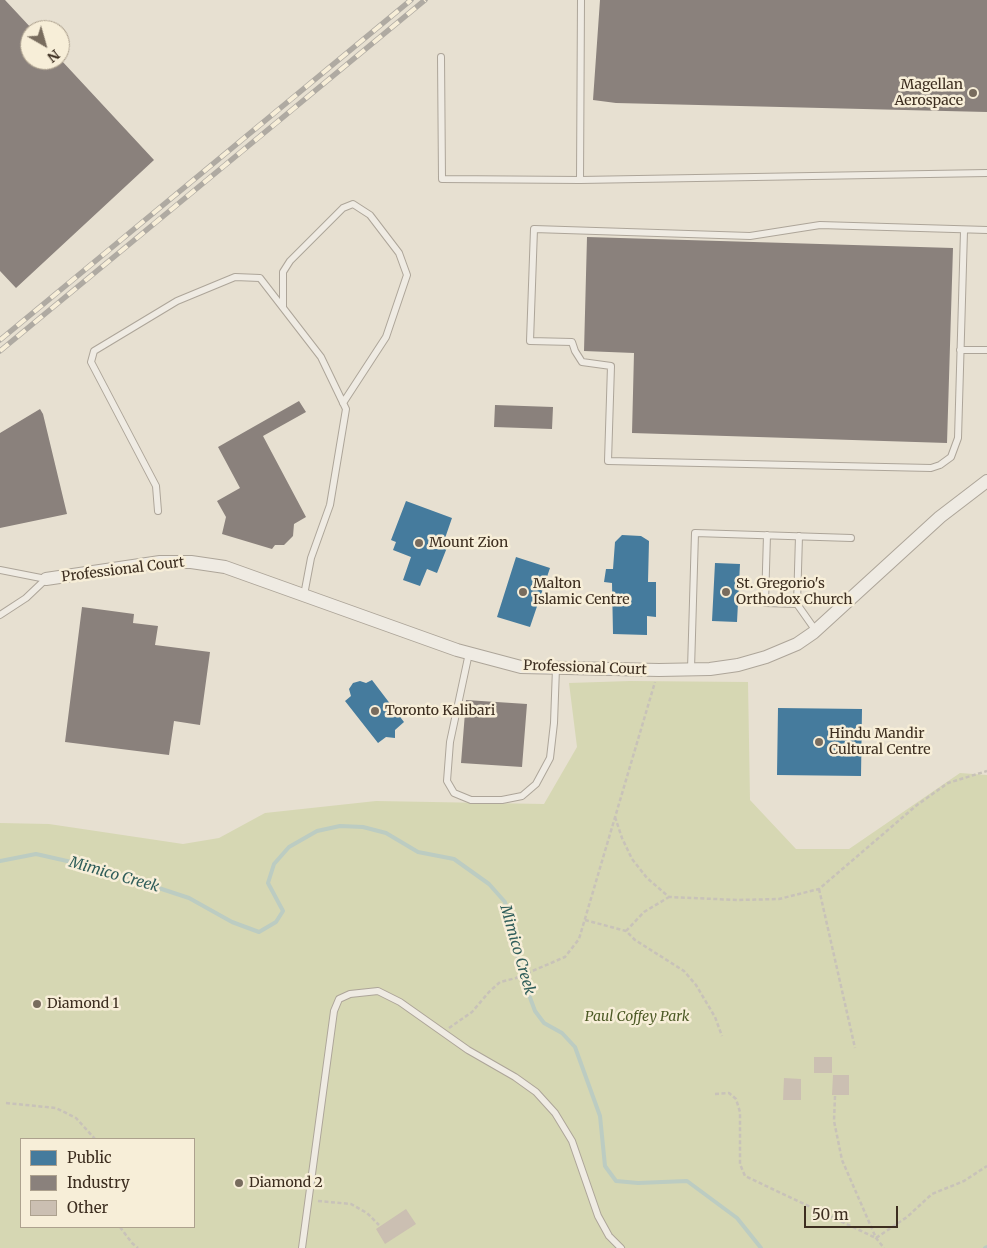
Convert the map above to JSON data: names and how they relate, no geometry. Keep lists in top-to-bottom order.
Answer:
{
  "streets": {
    "street": ["Professional Court"]
  },
  "water": ["Mimico Creek"],
  "parks": ["Paul Coffey Park"],
  "places": [
    "Magellan Aerospace",
    "Mount Zion",
    "Malton Islamic Centre",
    "St. Gregorio's Orthodox Church",
    "Toronto Kalibari",
    "Hindu Mandir Cultural Centre",
    "Diamond 1",
    "Diamond 2"
  ],
  "legend": ["Public", "Industry", "Other"],
  "scale_bar": "50 m",
  "north": "bottom right"
}
